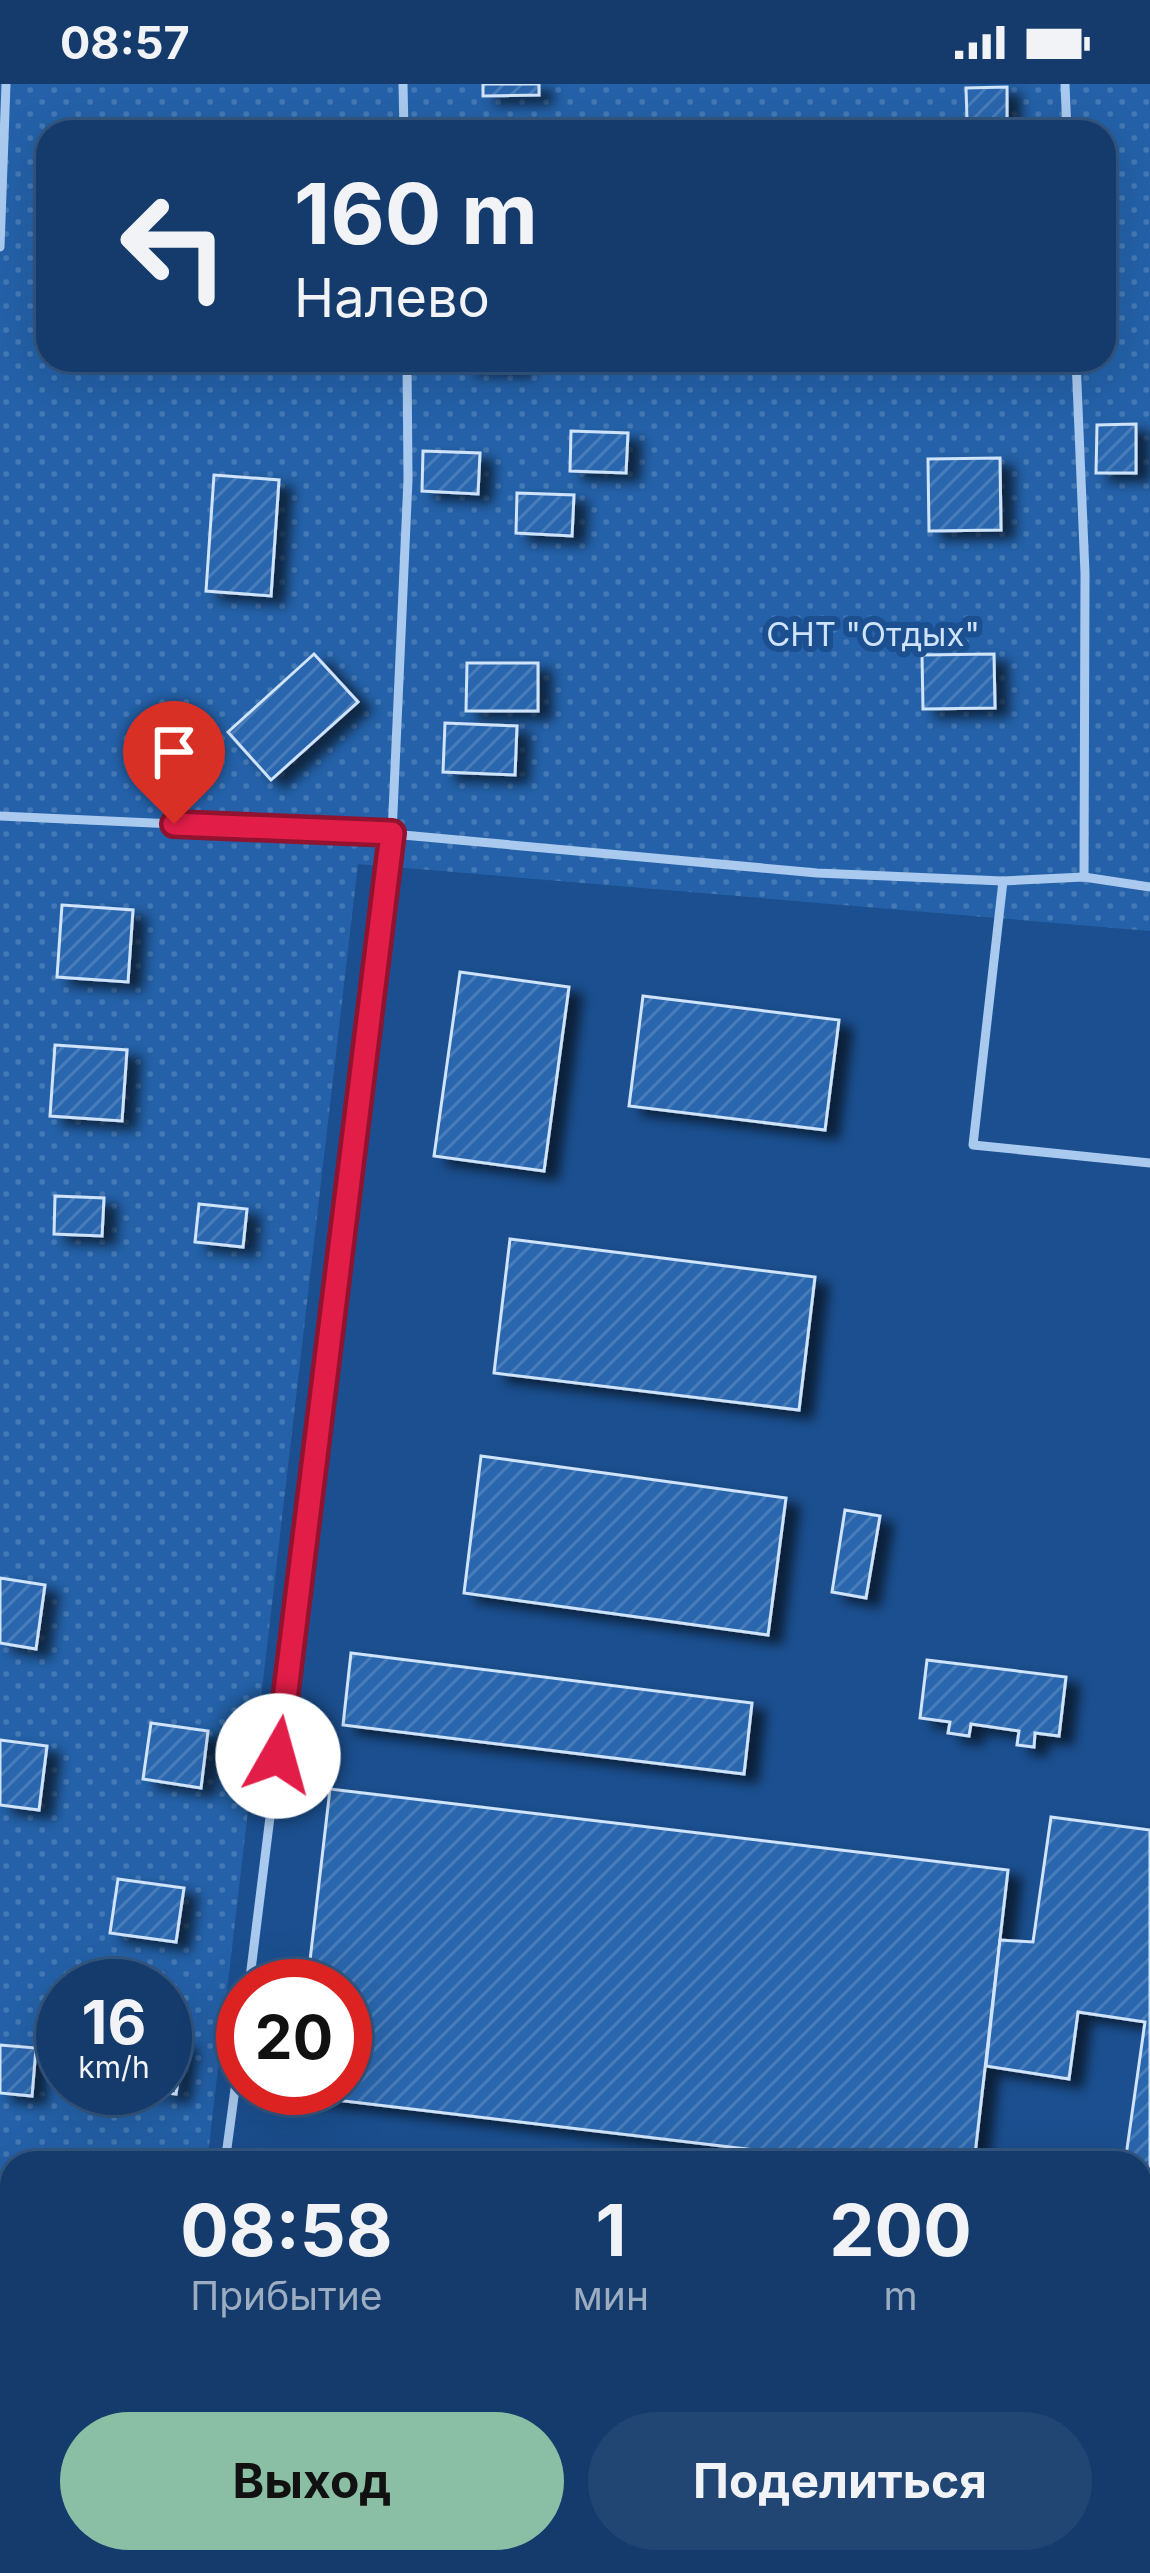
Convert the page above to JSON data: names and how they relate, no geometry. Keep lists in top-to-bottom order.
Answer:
{
  "parks": ["СНТ \"Отдых\""],
  "page": {
    "status": "08:57",
    "turn": ["160 m", "Налево"],
    "speed": "16 km/h",
    "limit": "20",
    "eta": [
      "08:58",
      "Прибытие",
      "1",
      "мин",
      "200",
      "m"
    ],
    "buttons": ["Выход", "Поделиться"]
  }
}
